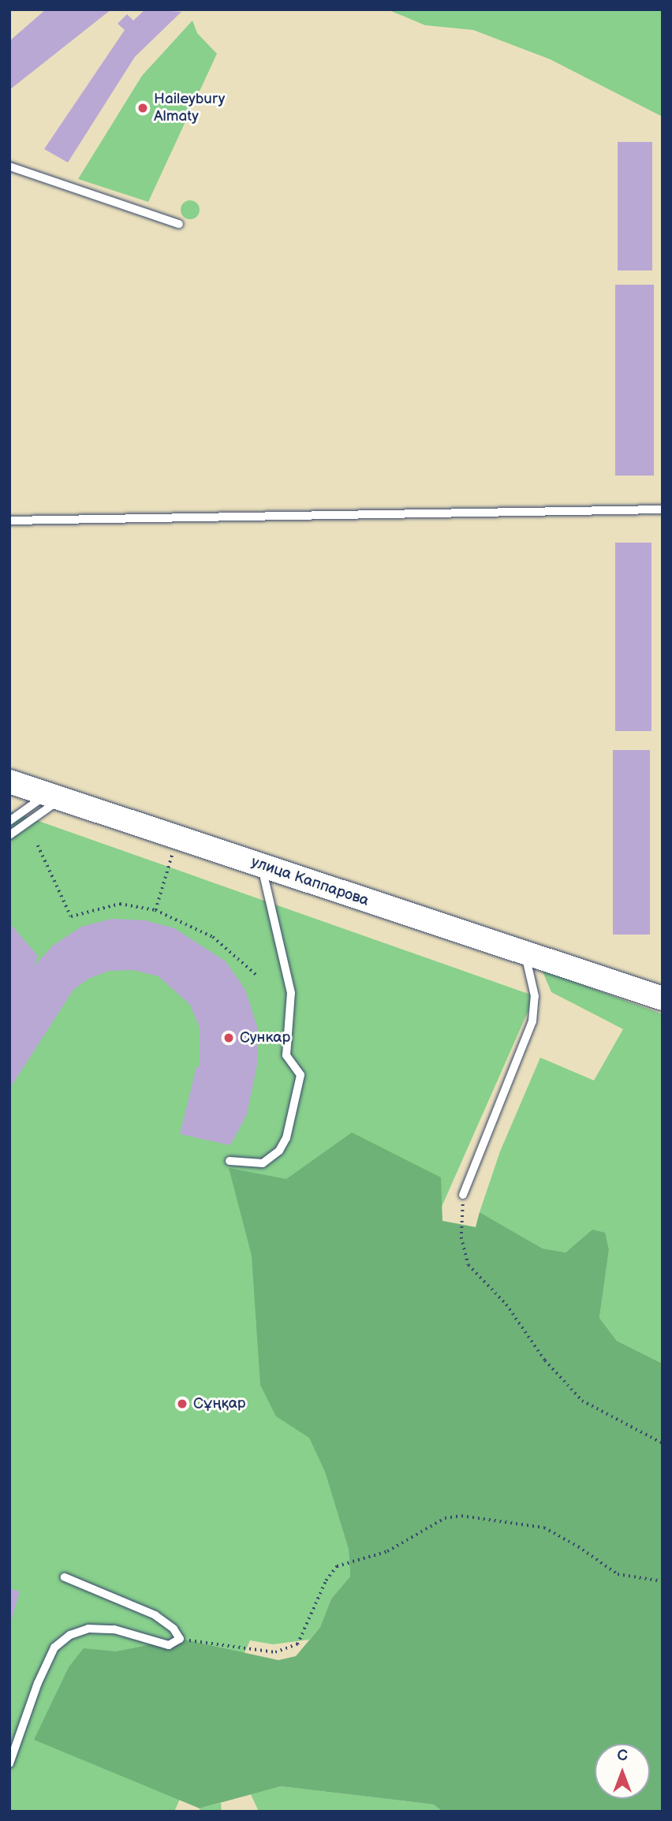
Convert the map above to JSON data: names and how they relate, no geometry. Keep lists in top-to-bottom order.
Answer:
{
  "streets": {
    "street": ["улица Каппарова"]
  },
  "places": ["Haileybury Almaty", "Сункар", "Сұңқар"],
  "north": "top"
}
